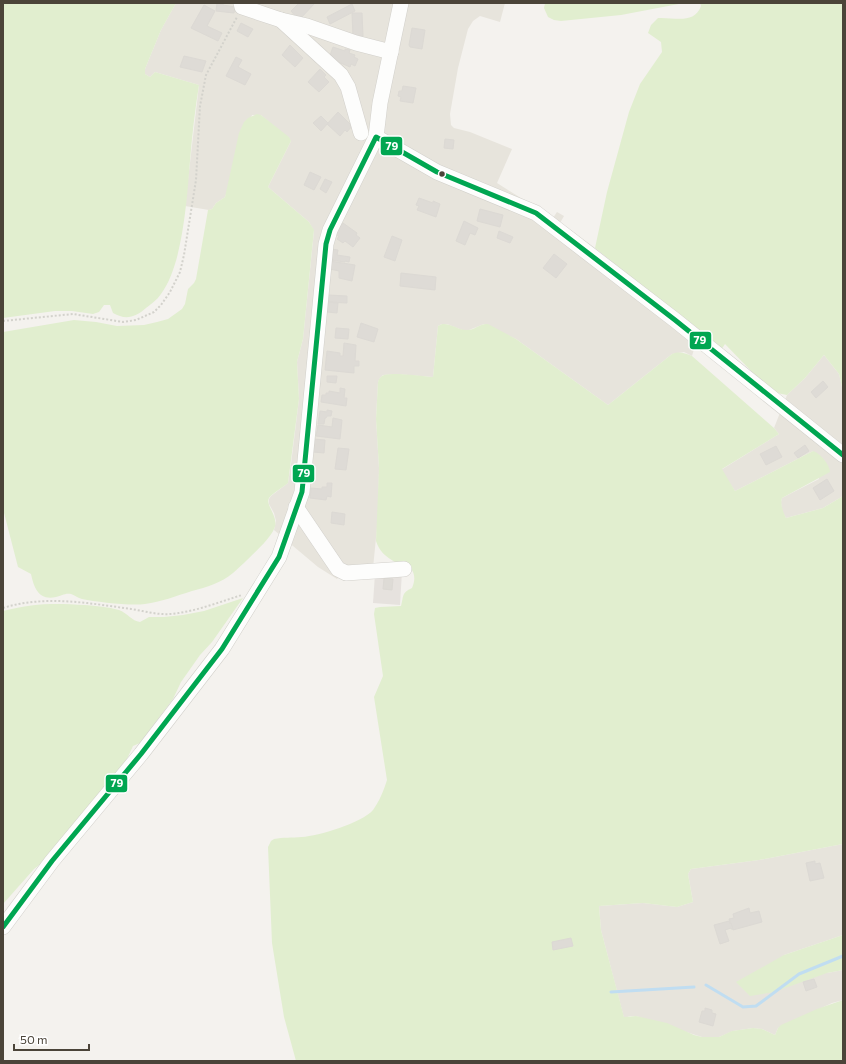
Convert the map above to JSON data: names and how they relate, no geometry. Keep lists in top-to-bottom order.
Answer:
{
  "lines": ["transit line 79"],
  "scale_bar": "50 m"
}
